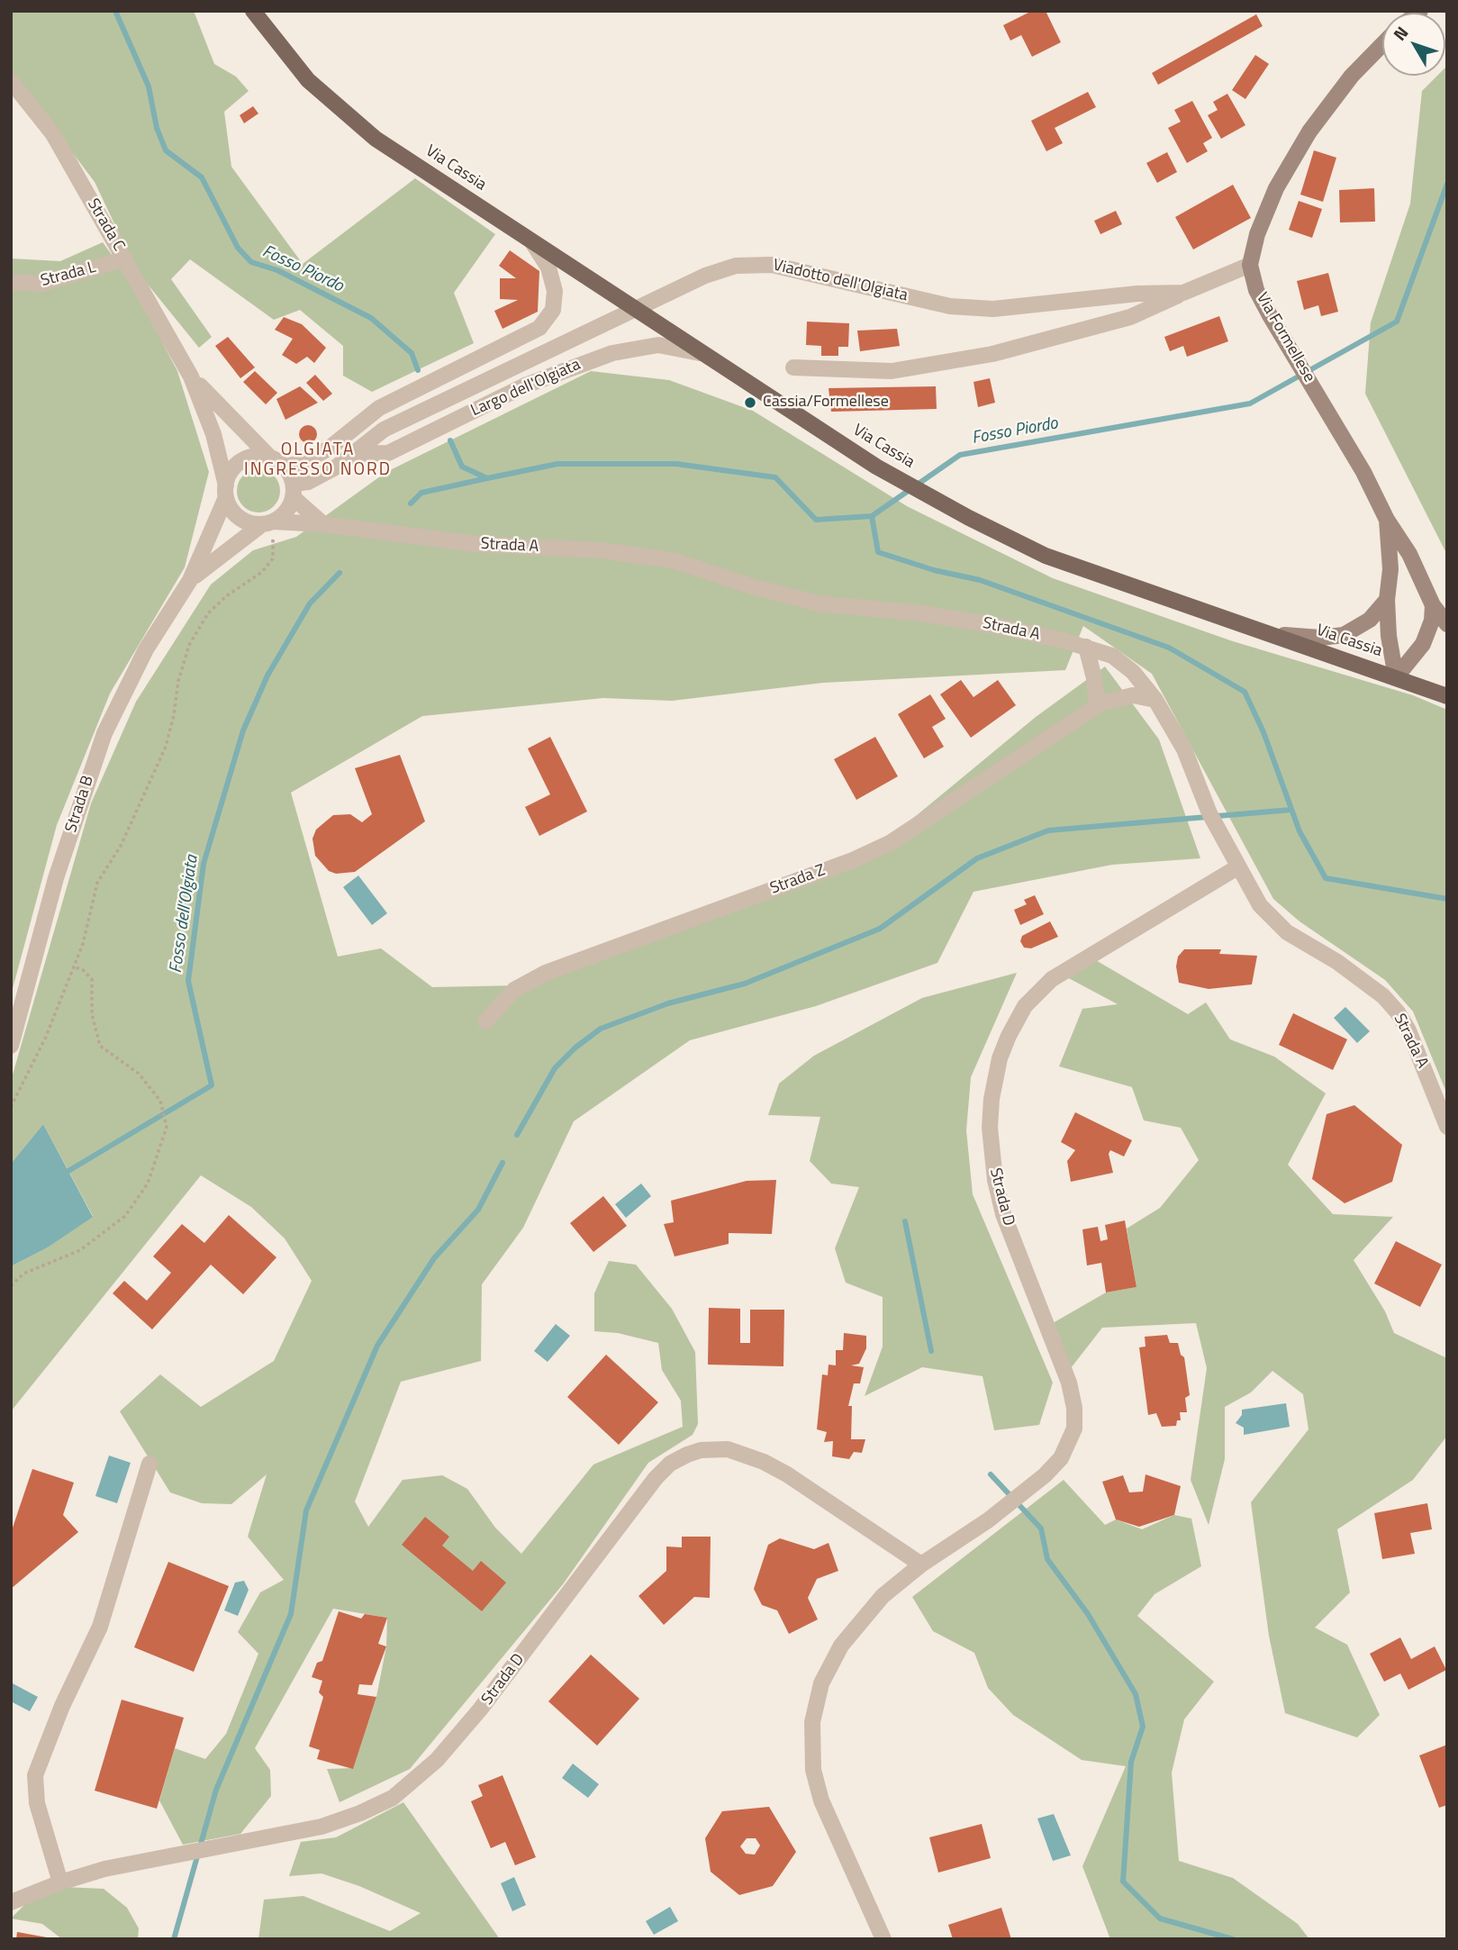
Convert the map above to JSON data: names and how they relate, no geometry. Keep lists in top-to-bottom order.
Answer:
{
  "streets": {
    "main road": ["Via Cassia"],
    "street": [
      "Strada C",
      "Strada L",
      "Viadotto dell'Olgiata",
      "Via Formellese",
      "Largo dell'Olgiata",
      "Strada A",
      "Strada B",
      "Strada Z",
      "Strada D"
    ]
  },
  "crossings": [
    ["Via Cassia", "Largo dell'Olgiata"],
    ["Strada C", "Strada L"],
    ["Strada C", "Largo dell'Olgiata"],
    ["Strada C", "Strada A"],
    ["Strada C", "Strada B"],
    ["Viadotto dell'Olgiata", "Via Formellese"],
    ["Viadotto dell'Olgiata", "Largo dell'Olgiata"],
    ["Largo dell'Olgiata", "Strada A"],
    ["Largo dell'Olgiata", "Strada B"],
    ["Strada A", "Strada B"],
    ["Strada A", "Strada Z"],
    ["Strada A", "Strada D"]
  ],
  "districts": ["OLGIATA INGRESSO NORD"],
  "water": ["Fosso Piordo", "Fosso dell’Olgiata"],
  "places": ["Cassia/Formellese"],
  "north": "top left"
}
